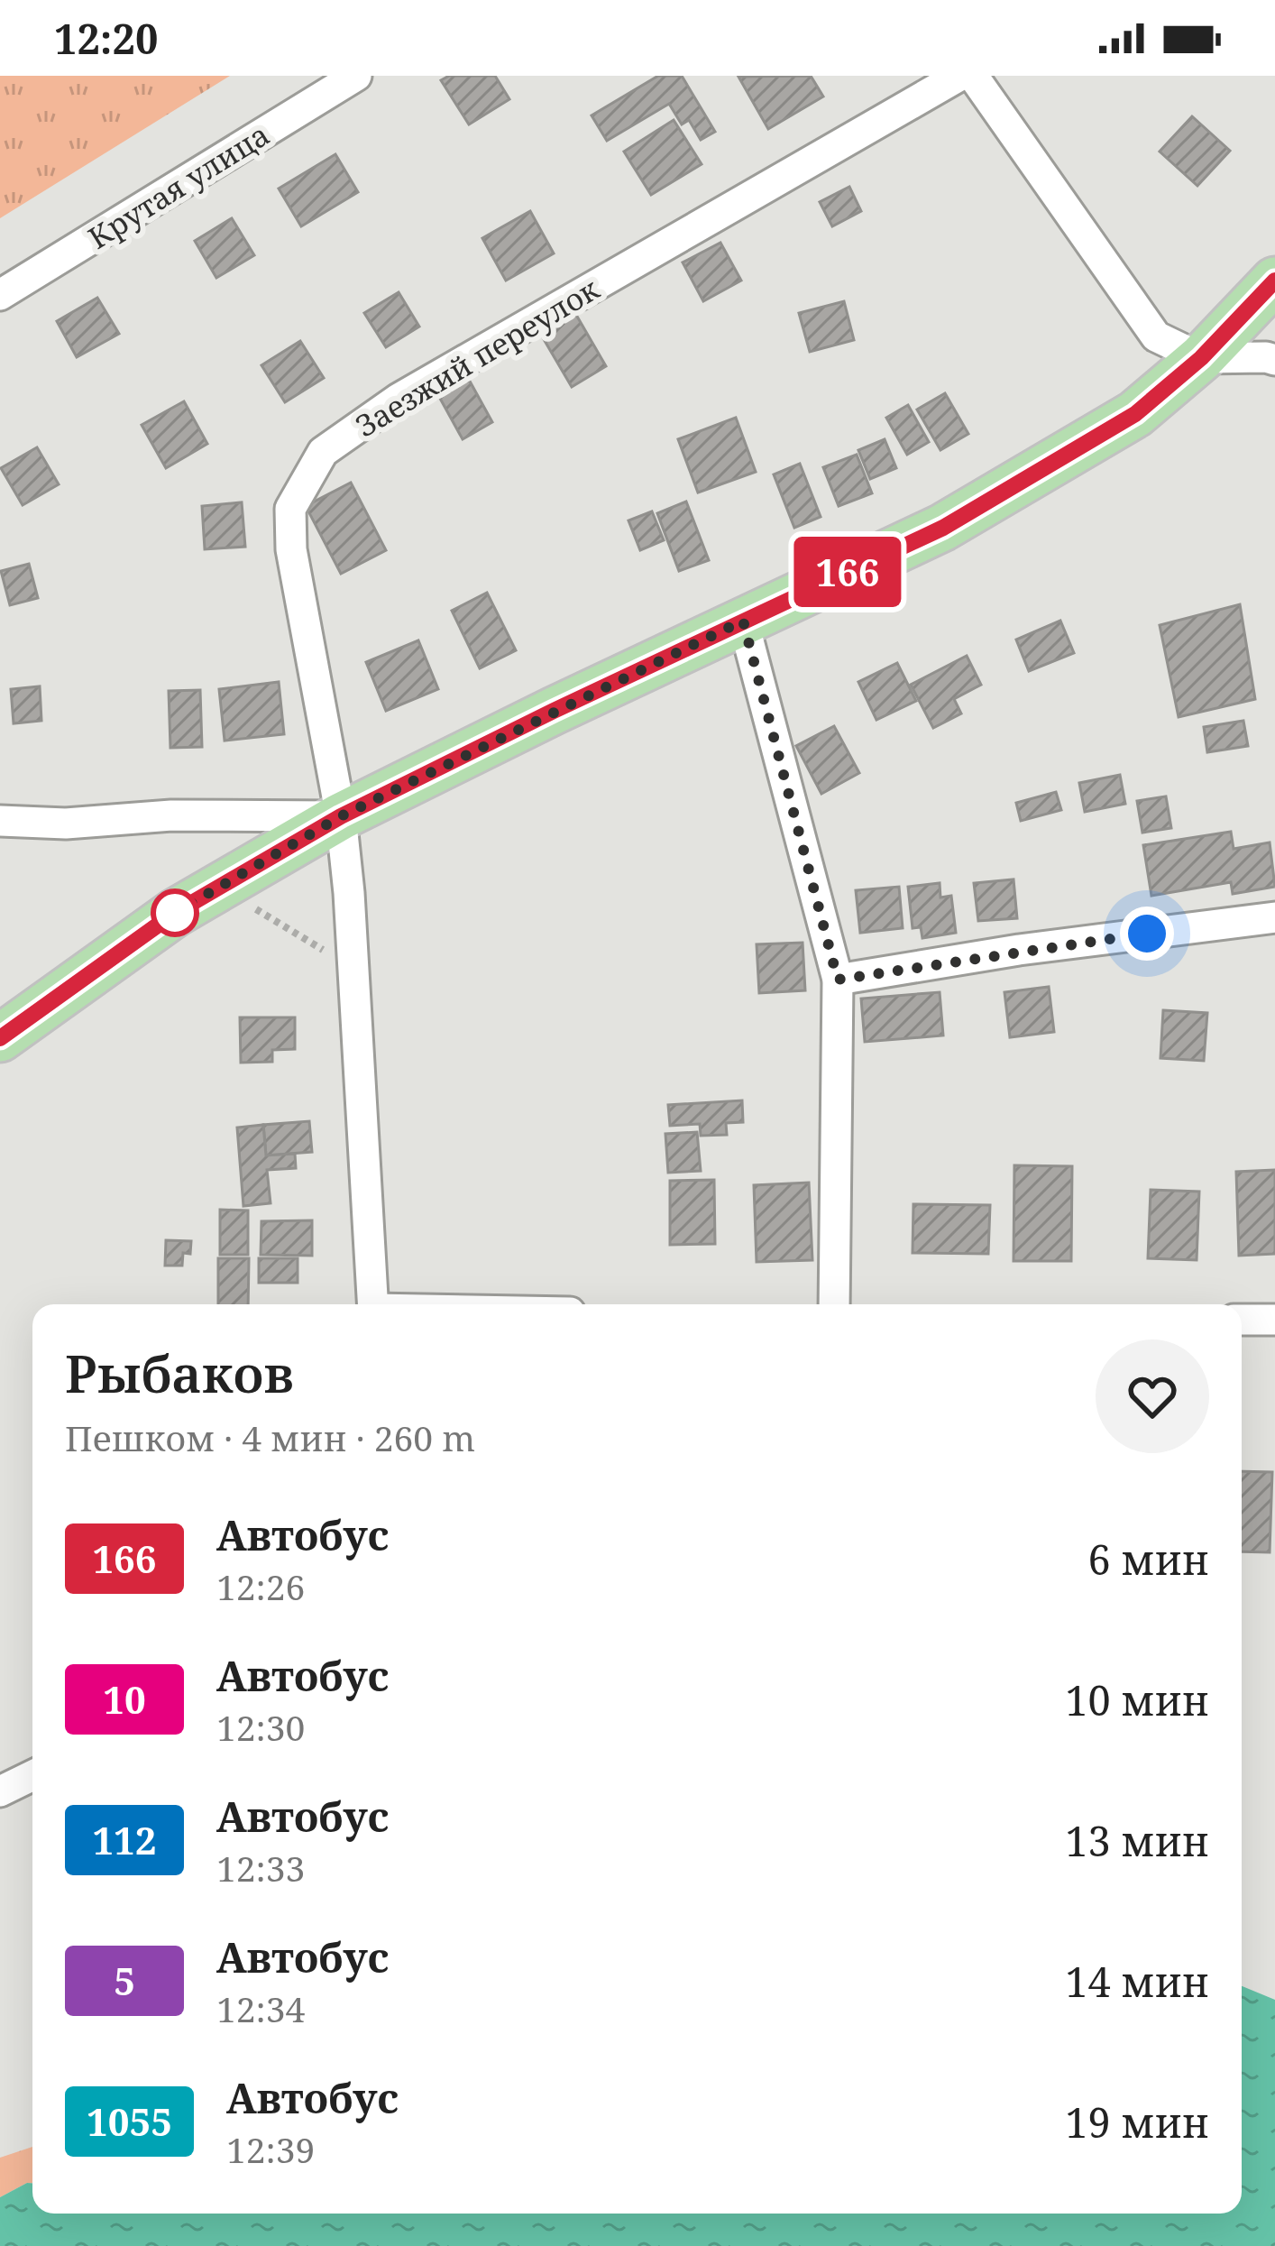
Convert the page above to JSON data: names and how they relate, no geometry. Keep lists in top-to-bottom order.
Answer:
{
  "streets": {
    "street": ["Крутая улица", "Заезжий переулок"]
  },
  "lines": ["bus line 166"],
  "page": {
    "status": "12:20",
    "on_map": "166",
    "heading": ["Рыбаков", "Пешком · 4 мин · 260 m"],
    "list": [
      {
        "mark": "166",
        "name": "Автобус",
        "note": "12:26",
        "value": "6 мин"
      },
      {
        "mark": "10",
        "name": "Автобус",
        "note": "12:30",
        "value": "10 мин"
      },
      {
        "mark": "112",
        "name": "Автобус",
        "note": "12:33",
        "value": "13 мин"
      },
      {
        "mark": "5",
        "name": "Автобус",
        "note": "12:34",
        "value": "14 мин"
      },
      {
        "mark": "1055",
        "name": "Автобус",
        "note": "12:39",
        "value": "19 мин"
      }
    ]
  }
}
